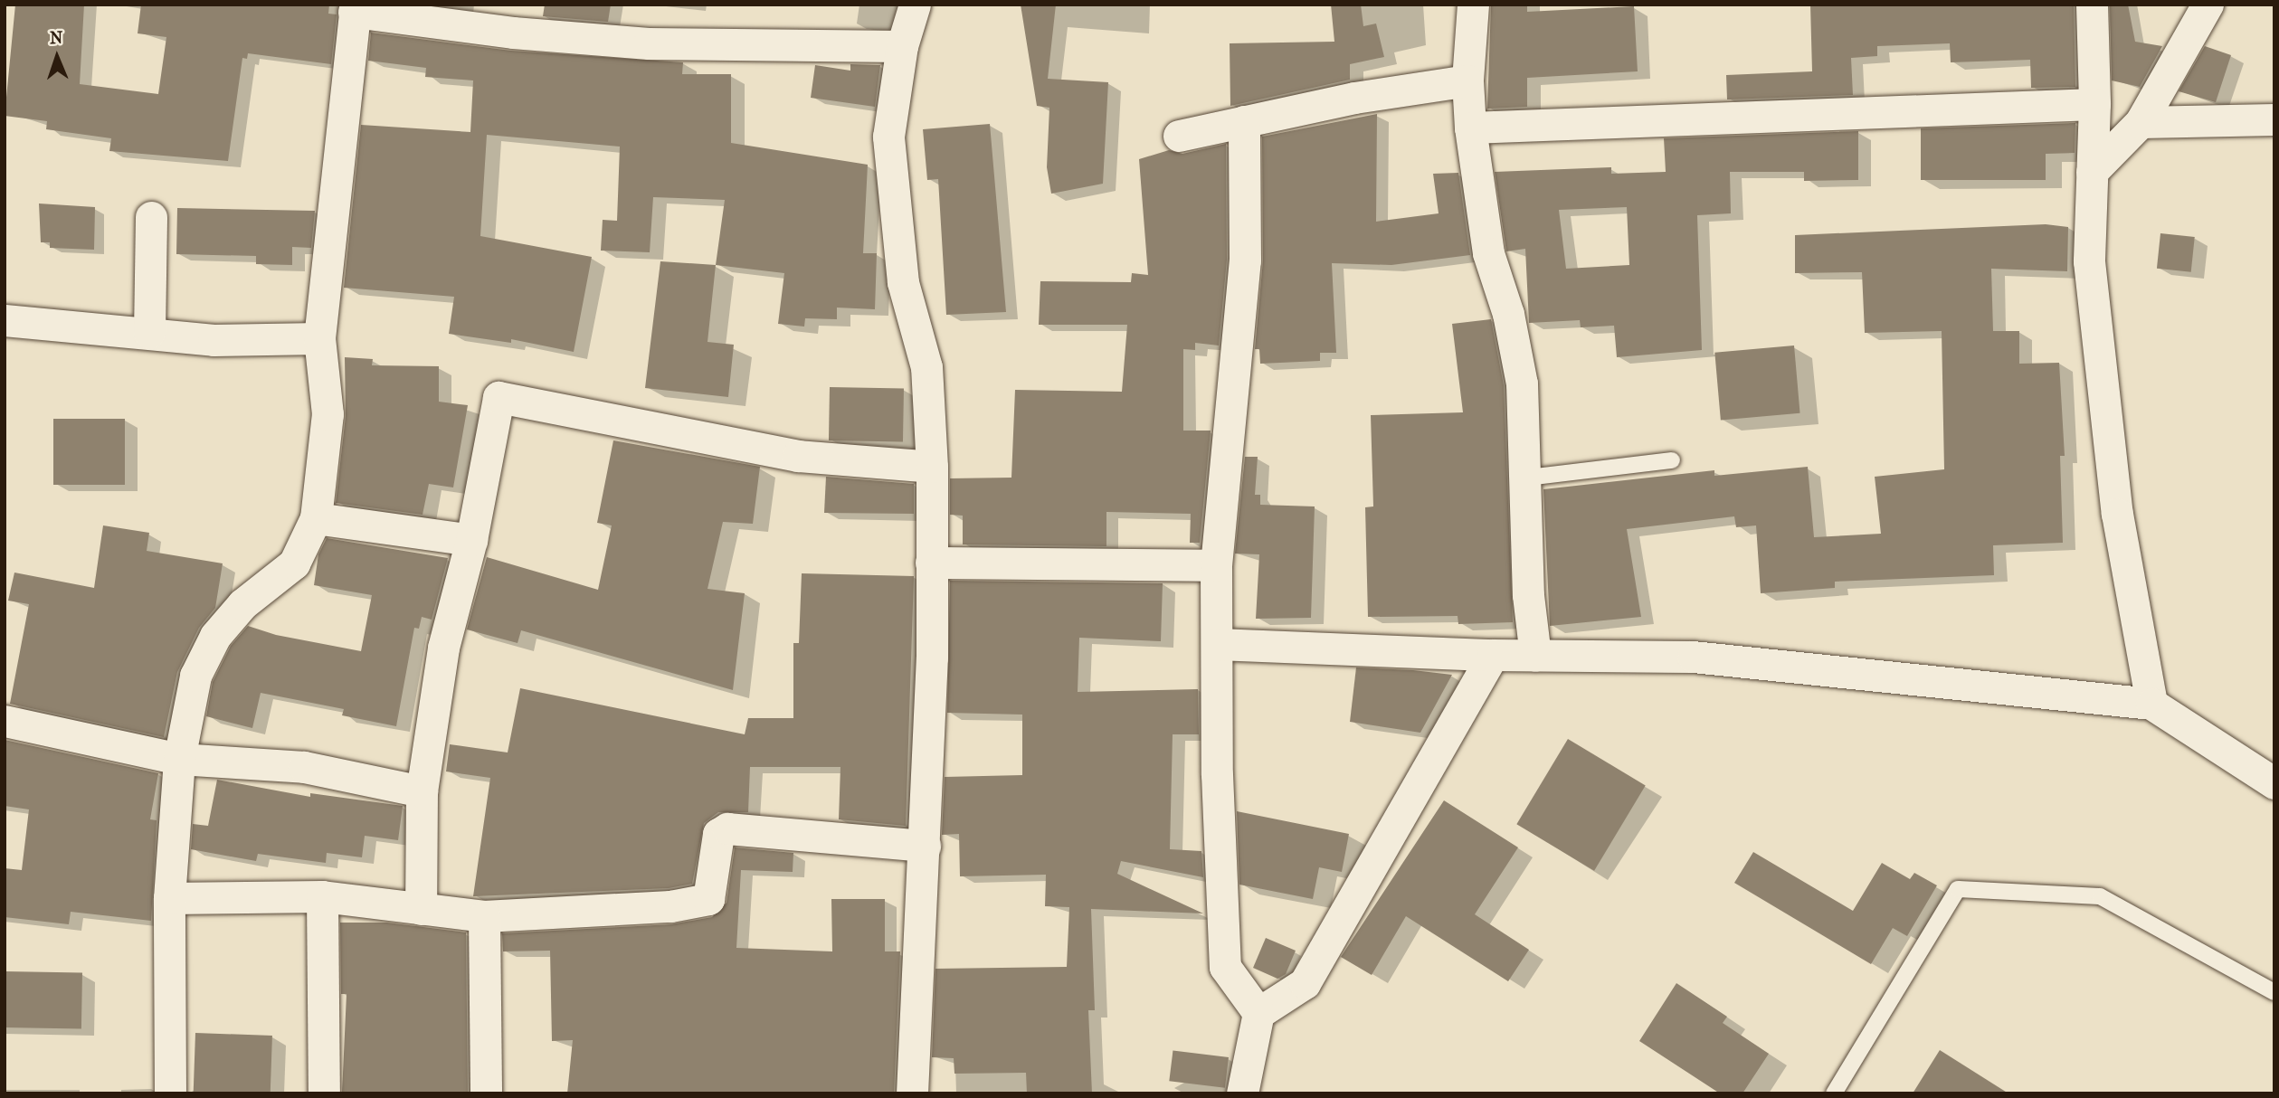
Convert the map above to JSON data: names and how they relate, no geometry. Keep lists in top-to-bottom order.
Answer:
{
  "north": "top"
}
